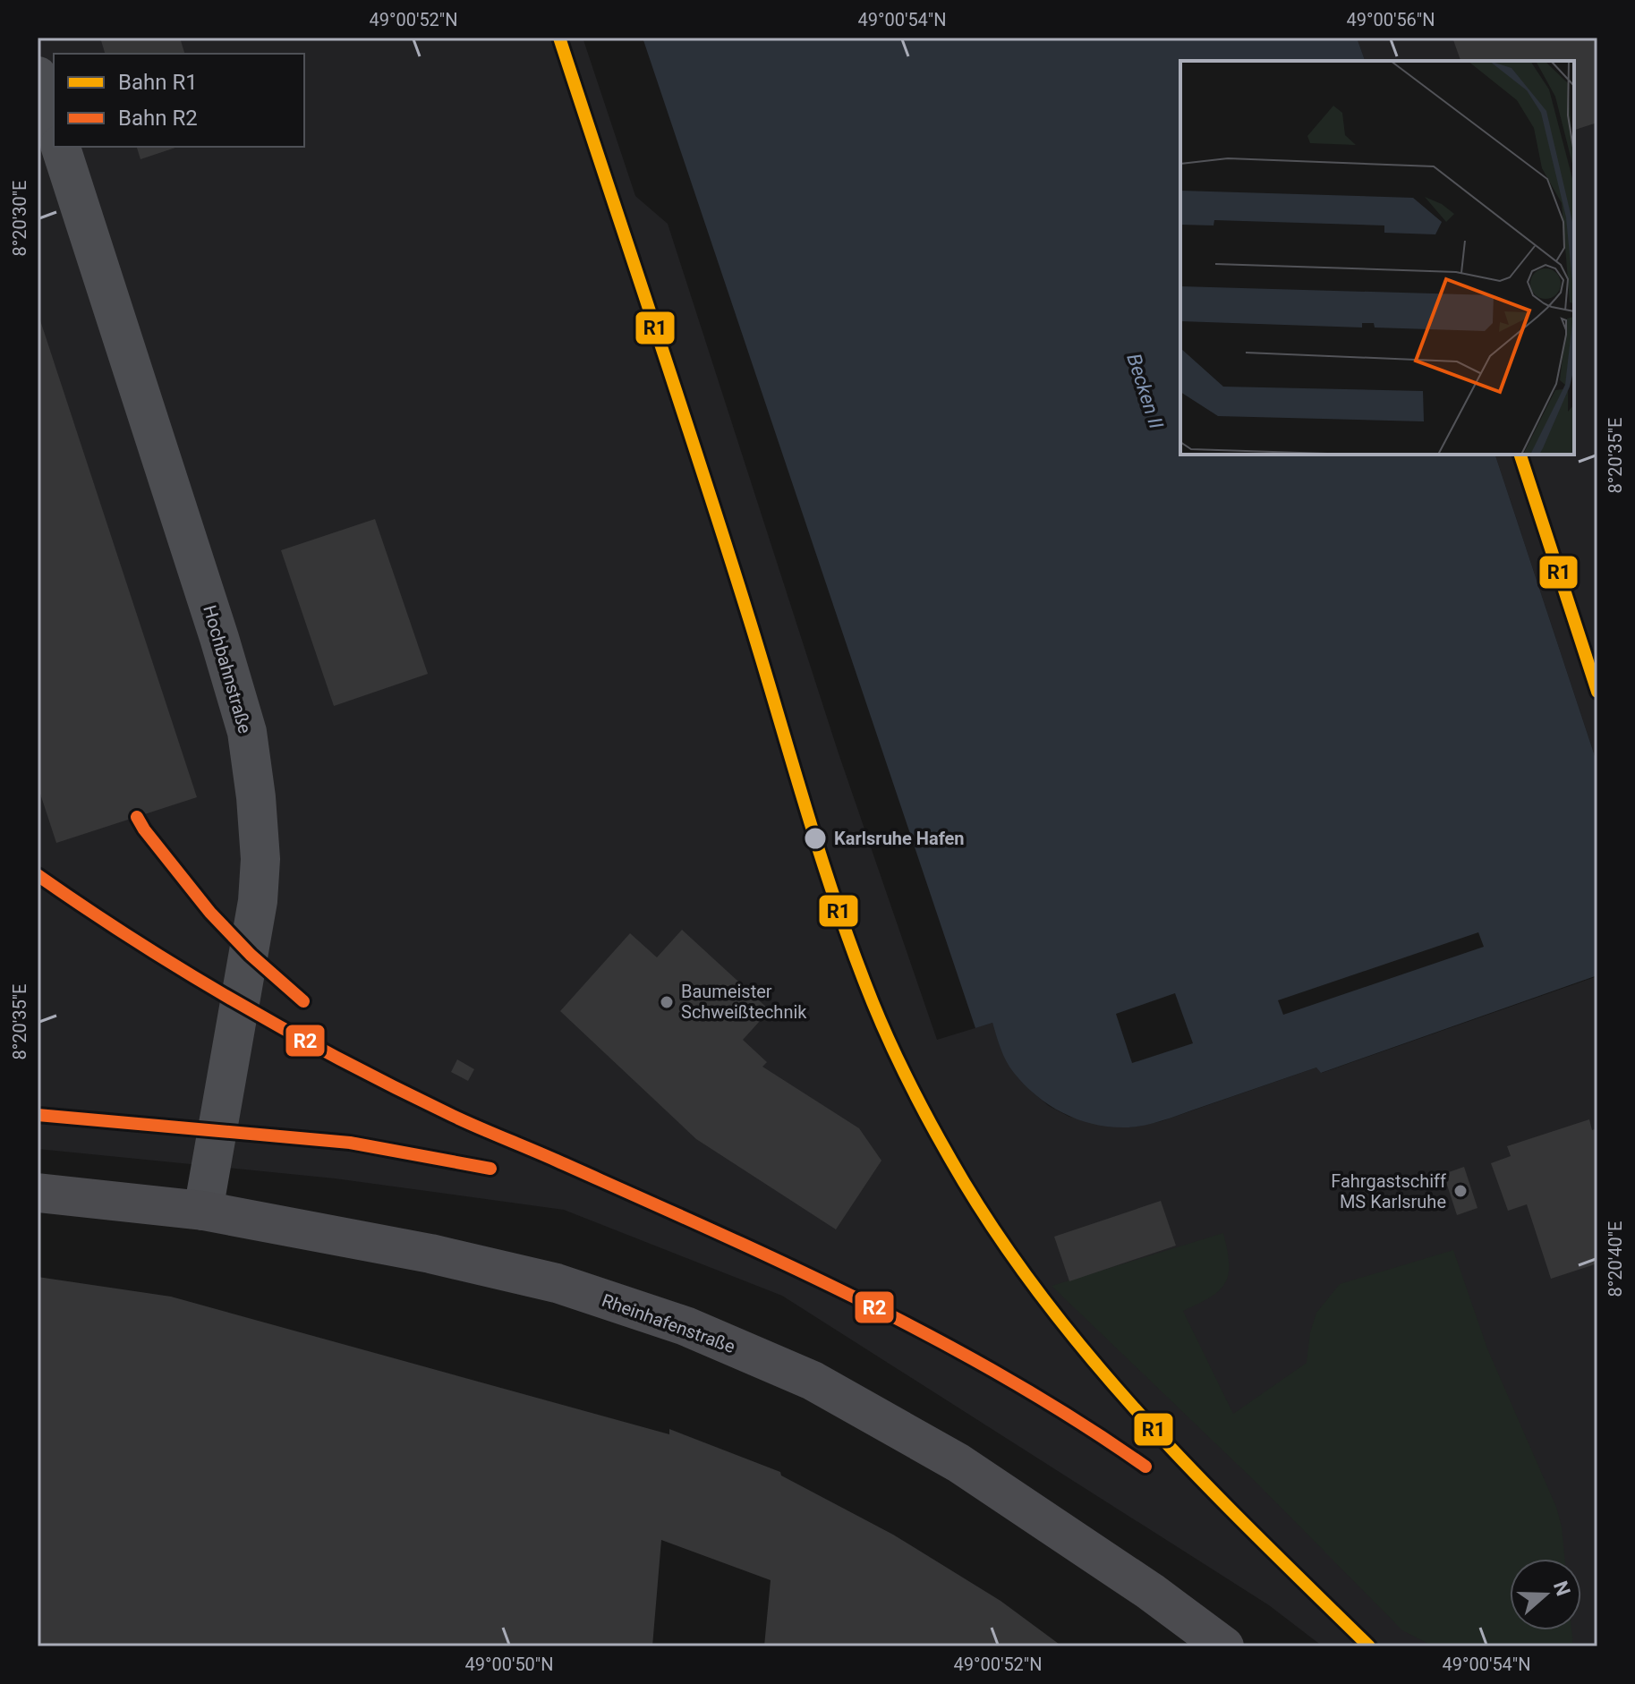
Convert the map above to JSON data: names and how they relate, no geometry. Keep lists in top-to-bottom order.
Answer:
{
  "streets": {
    "main road": ["Rheinhafenstraße"],
    "street": ["Hochbahnstraße"]
  },
  "crossings": [
    ["Hochbahnstraße", "Rheinhafenstraße"]
  ],
  "water": ["Becken II"],
  "places": ["Karlsruhe Hafen", "Baumeister Schweißtechnik", "Fahrgastschiff MS Karlsruhe"],
  "lines": ["rail line R1", "rail line R2"],
  "legend": ["Bahn R1", "Bahn R2"],
  "north": "right",
  "coordinates": [
    "49°00'52\"N",
    "49°00'54\"N",
    "49°00'56\"N",
    "8°20'30\"E",
    "8°20'35\"E",
    "8°20'40\"E",
    "49°00'50\"N"
  ]
}
